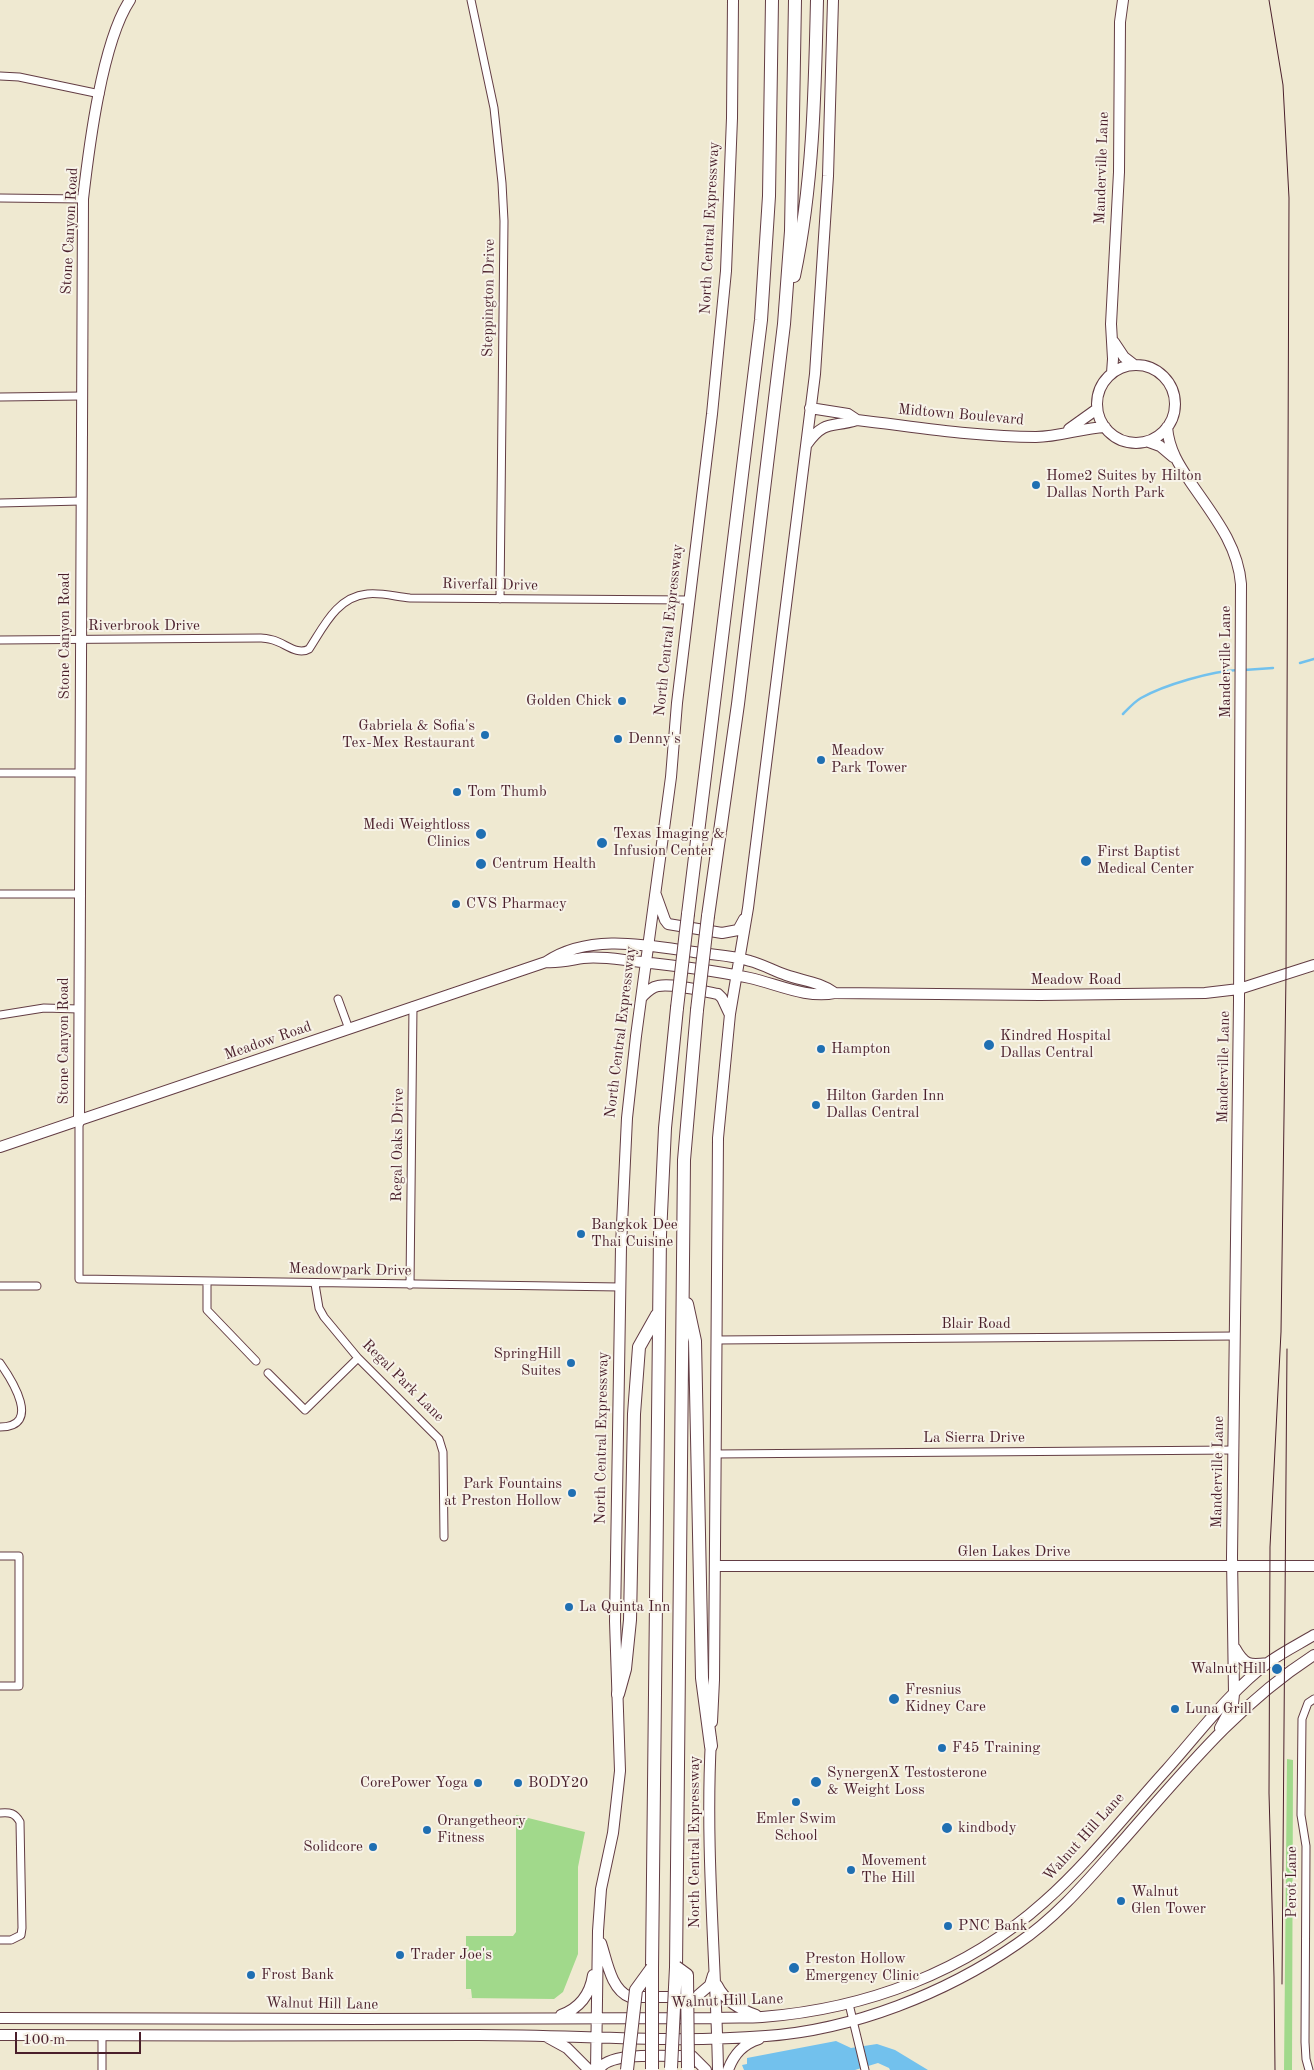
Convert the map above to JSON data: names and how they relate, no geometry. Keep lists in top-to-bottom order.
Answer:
{
  "streets": {
    "highway": ["North Central Expressway"],
    "main road": [
      "Manderville Lane",
      "Stone Canyon Road",
      "Midtown Boulevard",
      "Meadow Road",
      "Glen Lakes Drive",
      "Walnut Hill Lane"
    ],
    "street": [
      "Steppington Drive",
      "Riverfall Drive",
      "Riverbrook Drive",
      "Regal Oaks Drive",
      "Meadowpark Drive",
      "Blair Road",
      "Regal Park Lane",
      "La Sierra Drive",
      "Perot Lane"
    ]
  },
  "crossings": [
    ["Manderville Lane", "Midtown Boulevard"],
    ["Manderville Lane", "Meadow Road"],
    ["Manderville Lane", "Blair Road"],
    ["Manderville Lane", "La Sierra Drive"],
    ["Manderville Lane", "Glen Lakes Drive"],
    ["Manderville Lane", "Walnut Hill Lane"],
    ["North Central Expressway", "Midtown Boulevard"],
    ["North Central Expressway", "Riverfall Drive"],
    ["North Central Expressway", "Meadow Road"],
    ["North Central Expressway", "Meadowpark Drive"],
    ["North Central Expressway", "Blair Road"],
    ["North Central Expressway", "La Sierra Drive"],
    ["North Central Expressway", "Glen Lakes Drive"],
    ["North Central Expressway", "Walnut Hill Lane"],
    ["Stone Canyon Road", "Riverbrook Drive"],
    ["Stone Canyon Road", "Meadow Road"],
    ["Stone Canyon Road", "Meadowpark Drive"],
    ["Steppington Drive", "Riverfall Drive"],
    ["Riverfall Drive", "Riverbrook Drive"],
    ["Meadow Road", "Regal Oaks Drive"],
    ["Regal Oaks Drive", "Meadowpark Drive"],
    ["Meadowpark Drive", "Regal Park Lane"]
  ],
  "places": [
    "Home2 Suites by Hilton Dallas North Park",
    "Golden Chick",
    "Gabriela & Sofia's Tex-Mex Restaurant",
    "Denny's",
    "Meadow Park Tower",
    "Tom Thumb",
    "Medi Weightloss Clinics",
    "Texas Imaging & Infusion Center",
    "First Baptist Medical Center",
    "Centrum Health",
    "CVS Pharmacy",
    "Kindred Hospital Dallas Central",
    "Hampton",
    "Hilton Garden Inn Dallas Central",
    "Bangkok Dee Thai Cuisine",
    "SpringHill Suites",
    "Park Fountains at Preston Hollow",
    "La Quinta Inn",
    "Walnut Hill",
    "Fresnius Kidney Care",
    "Luna Grill",
    "F45 Training",
    "SynergenX Testosterone & Weight Loss",
    "CorePower Yoga",
    "BODY20",
    "Emler Swim School",
    "kindbody",
    "Orangetheory Fitness",
    "Solidcore",
    "Movement The Hill",
    "Walnut Glen Tower",
    "PNC Bank",
    "Trader Joe's",
    "Preston Hollow Emergency Clinic",
    "Frost Bank"
  ],
  "scale_bar": "100 m"
}
